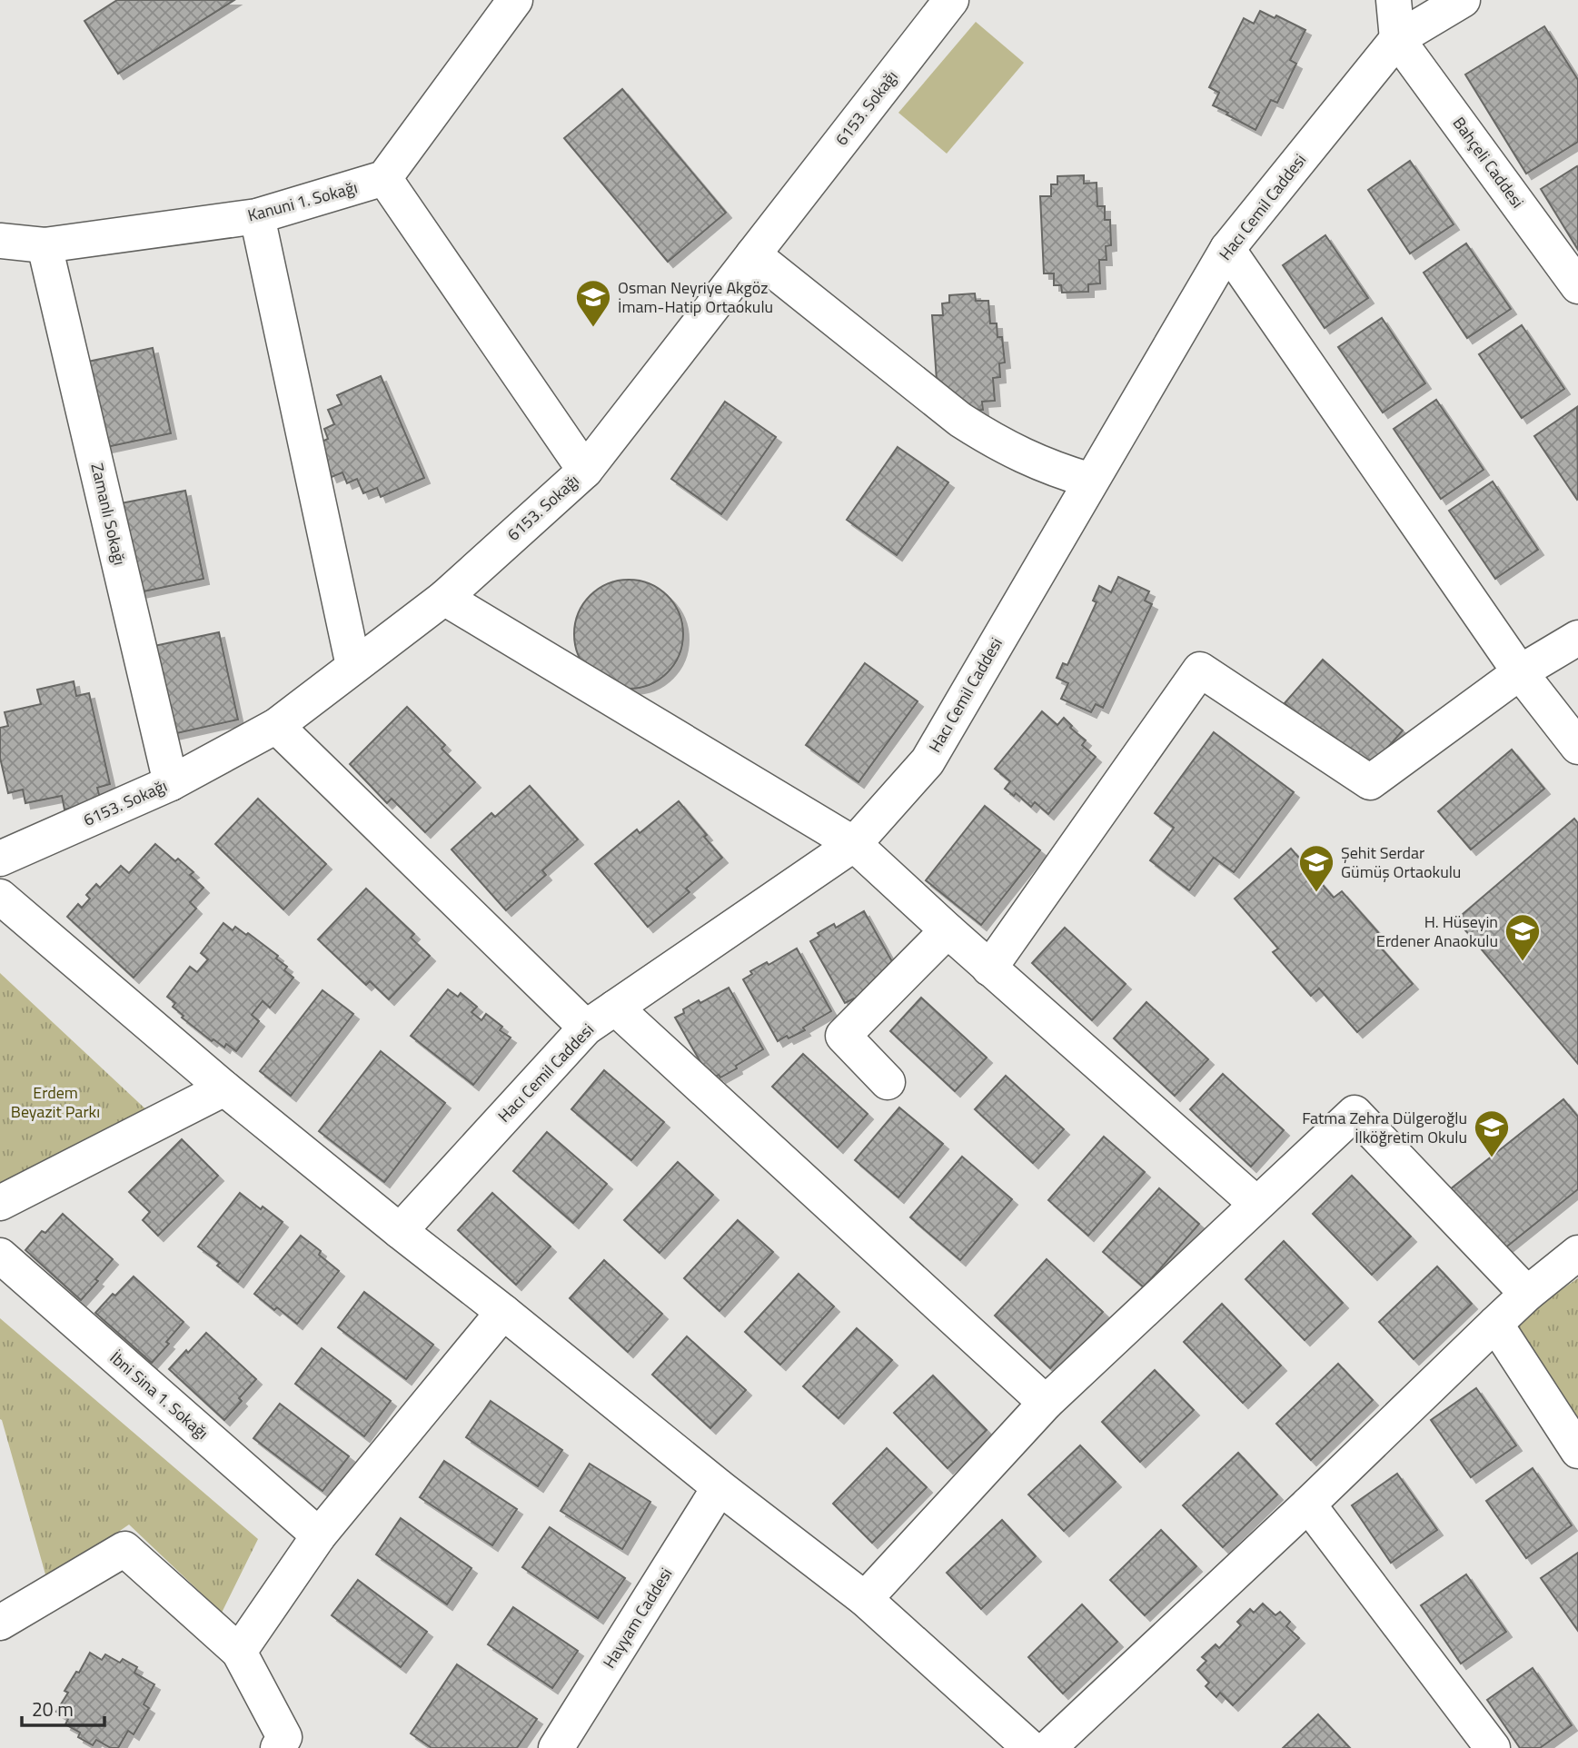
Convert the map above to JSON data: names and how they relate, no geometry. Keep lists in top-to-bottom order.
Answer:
{
  "streets": {
    "street": [
      "6153. Sokağı",
      "Bahçeli Caddesi",
      "Kanuni 1. Sokağı",
      "Hacı Cemil Caddesi",
      "Zamanlı Sokağı",
      "İbni Sina 1. Sokağı",
      "Hayyam Caddesi"
    ]
  },
  "crossings": [
    ["6153. Sokağı", "Zamanlı Sokağı"],
    ["Bahçeli Caddesi", "Hacı Cemil Caddesi"],
    ["Kanuni 1. Sokağı", "Zamanlı Sokağı"]
  ],
  "parks": ["Erdem Beyazit Parkı"],
  "places": {
    "school or university": [
      "Osman Neyriye Akgöz İmam-Hatip Ortaokulu",
      "Şehit Serdar Gümüş Ortaokulu",
      "H. Hüseyin Erdener Anaokulu",
      "Fatma Zehra Dülgeroğlu İlköğretim Okulu"
    ]
  },
  "scale_bar": "20 m"
}
